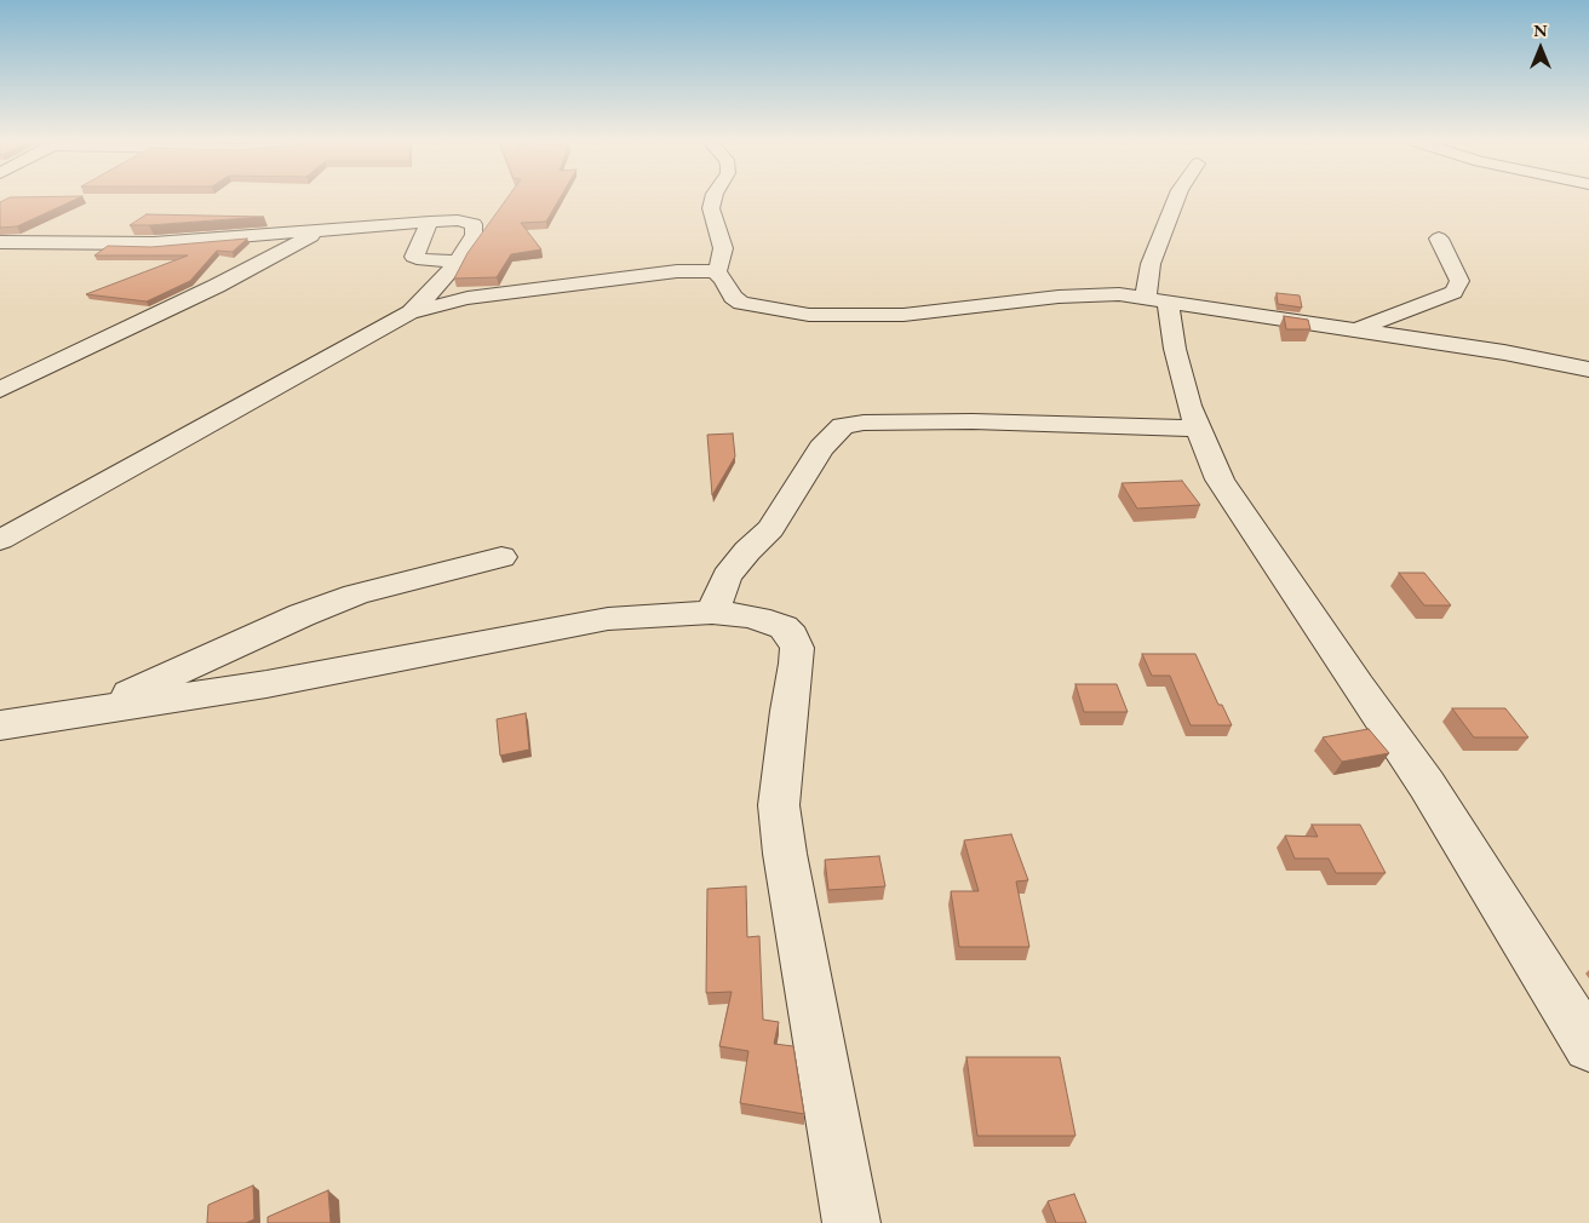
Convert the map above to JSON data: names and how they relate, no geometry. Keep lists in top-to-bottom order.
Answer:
{
  "north": "top"
}
